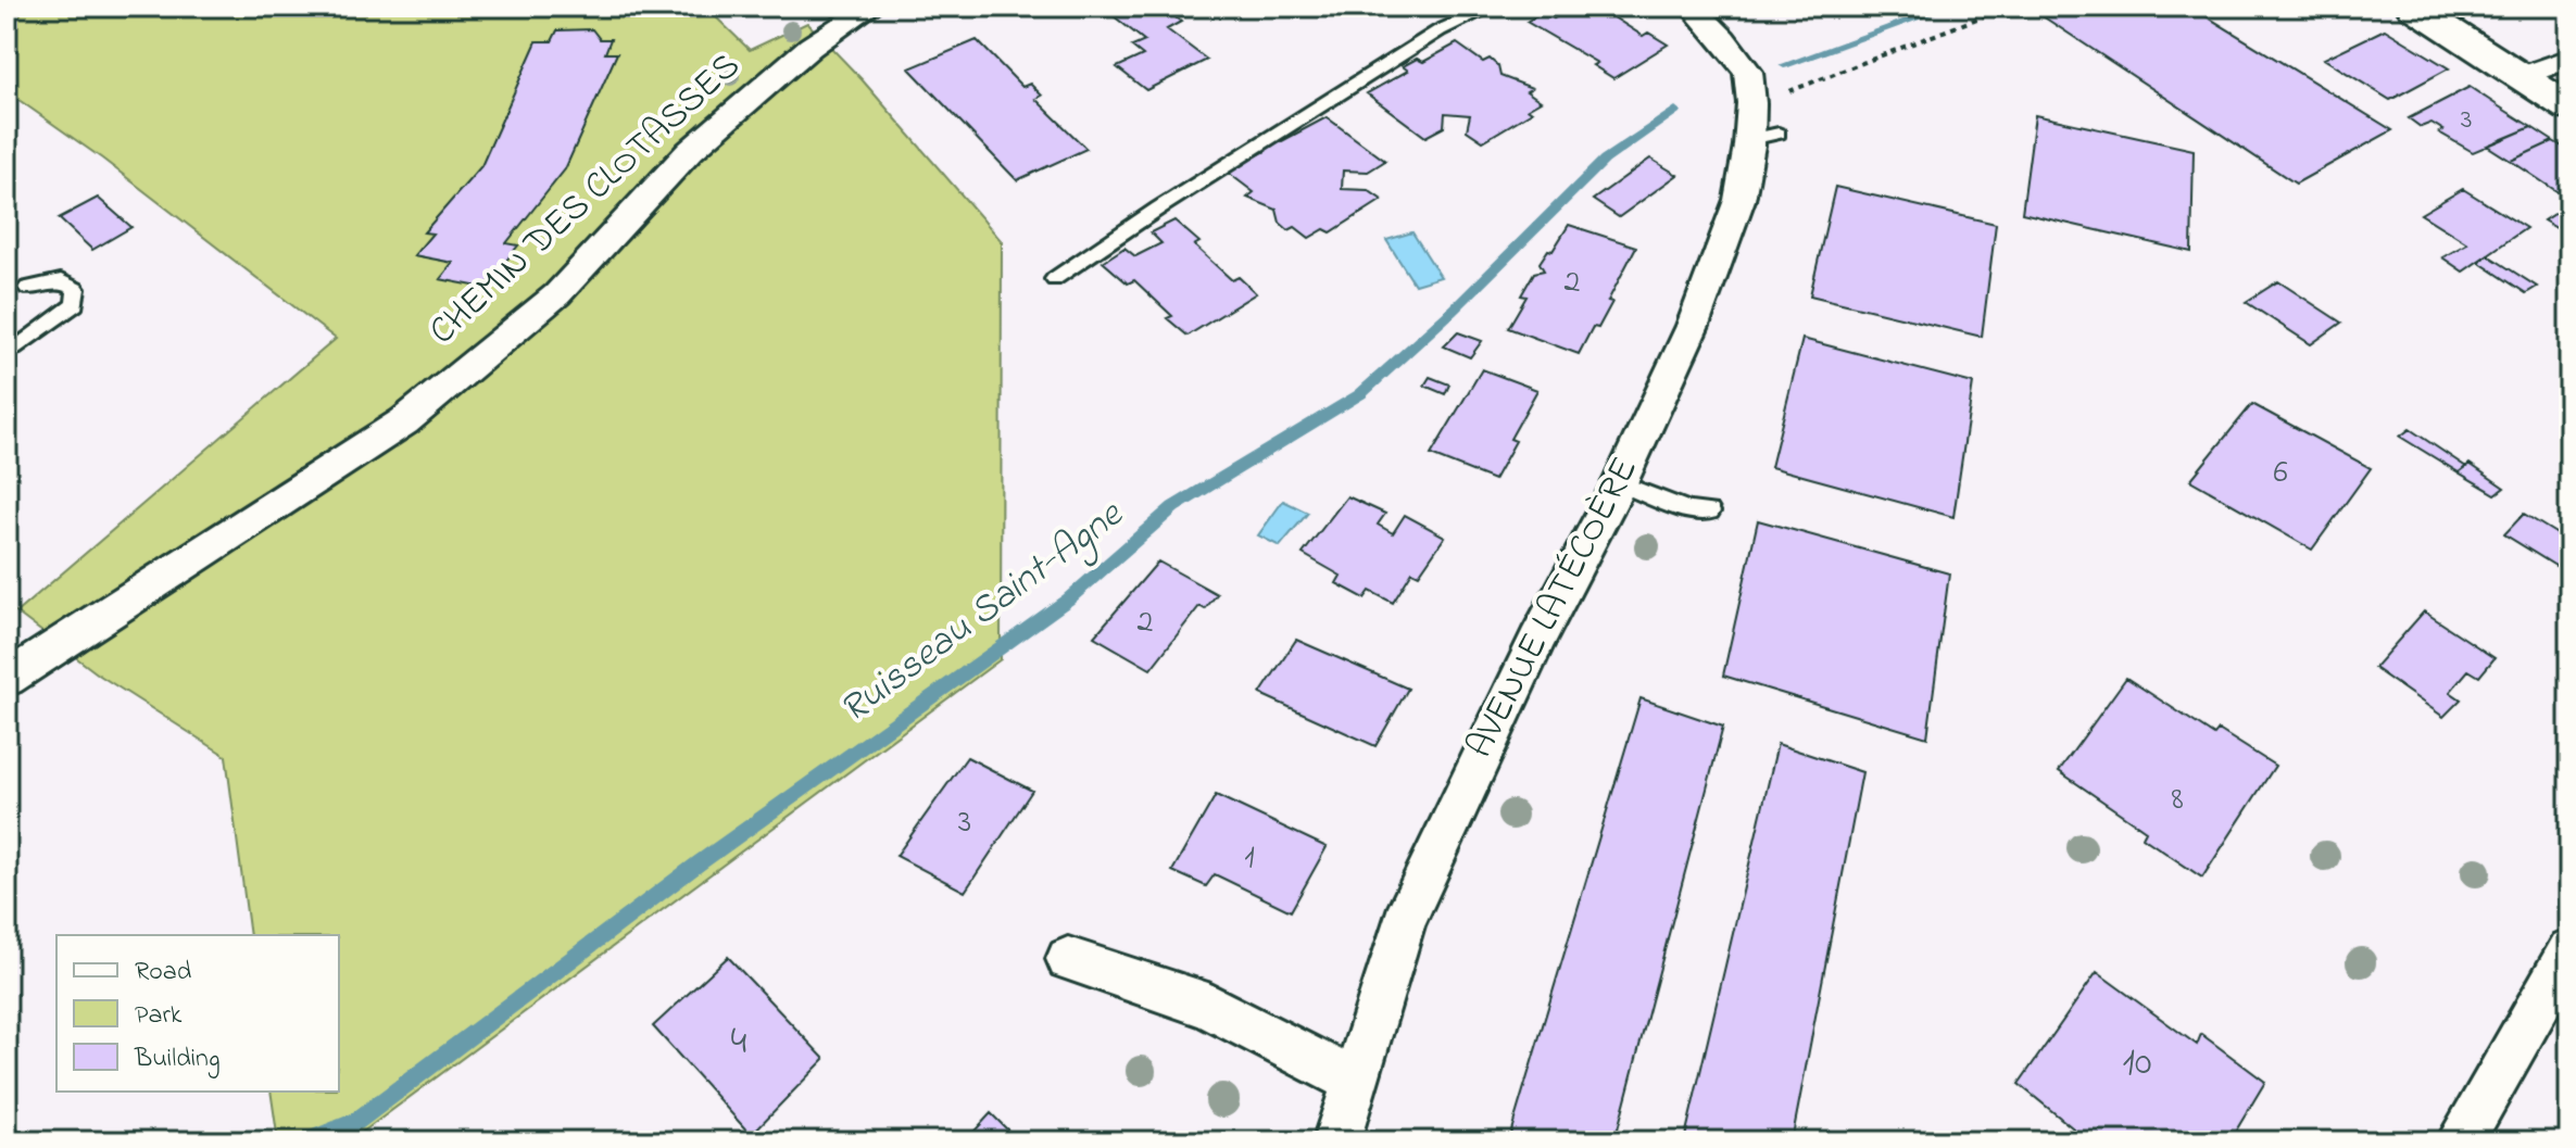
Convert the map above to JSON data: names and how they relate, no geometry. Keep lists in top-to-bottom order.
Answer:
{
  "streets": {
    "street": ["CHEMIN DES CLOTASSES", "AVENUE LATÉCOÈRE"]
  },
  "water": ["Ruisseau Saint-Agne"],
  "house_numbers": [
    "3",
    "2",
    "6",
    "2",
    "8",
    "3",
    "1",
    "4",
    "10"
  ],
  "legend": ["Road", "Park", "Building"]
}
